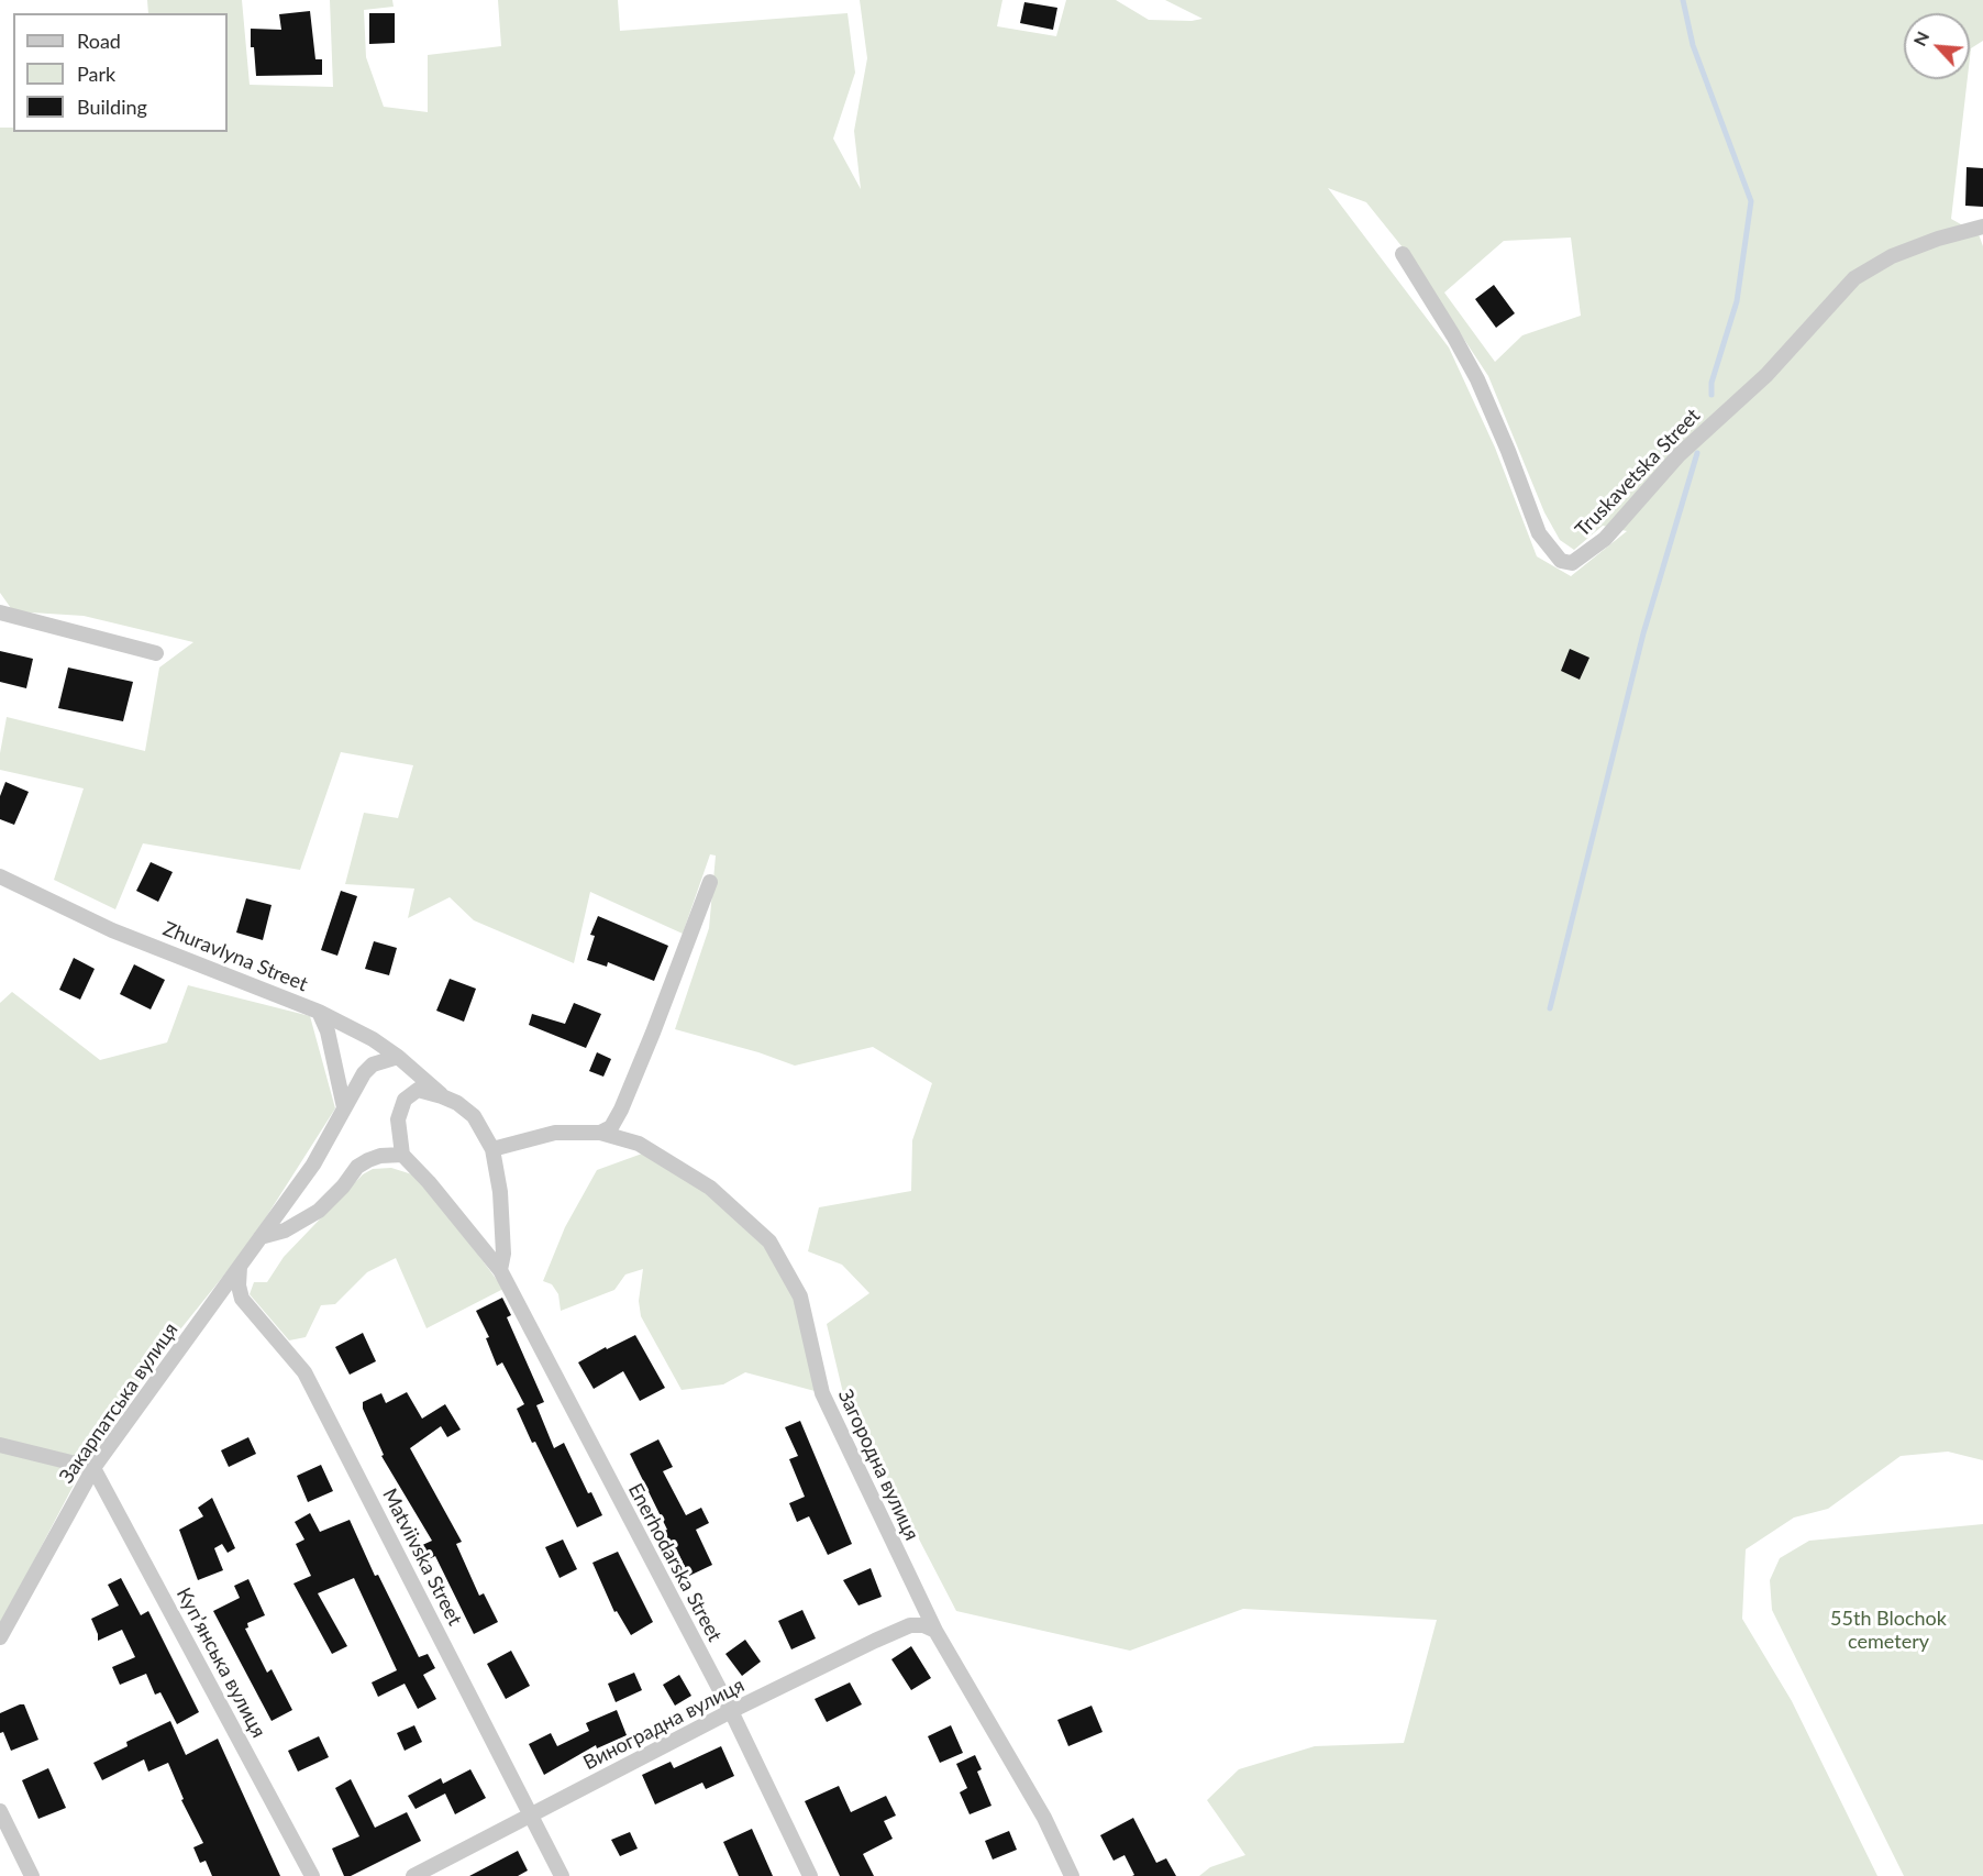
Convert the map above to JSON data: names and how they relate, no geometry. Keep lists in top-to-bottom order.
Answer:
{
  "streets": {
    "street": [
      "Truskavetska Street",
      "Zhuravlyna Street",
      "Закарпатська вулиця",
      "Загородна вулиця",
      "Matviivska Street",
      "Enerhodarska Street",
      "Купʼянська вулиця",
      "Виноградна вулиця"
    ]
  },
  "crossings": [
    ["Zhuravlyna Street", "Закарпатська вулиця"],
    ["Zhuravlyna Street", "Загородна вулиця"],
    ["Закарпатська вулиця", "Matviivska Street"],
    ["Закарпатська вулиця", "Купʼянська вулиця"],
    ["Загородна вулиця", "Виноградна вулиця"],
    ["Matviivska Street", "Виноградна вулиця"],
    ["Enerhodarska Street", "Виноградна вулиця"]
  ],
  "parks": ["55th Blochok cemetery"],
  "legend": ["Road", "Park", "Building"],
  "north": "top left"
}
